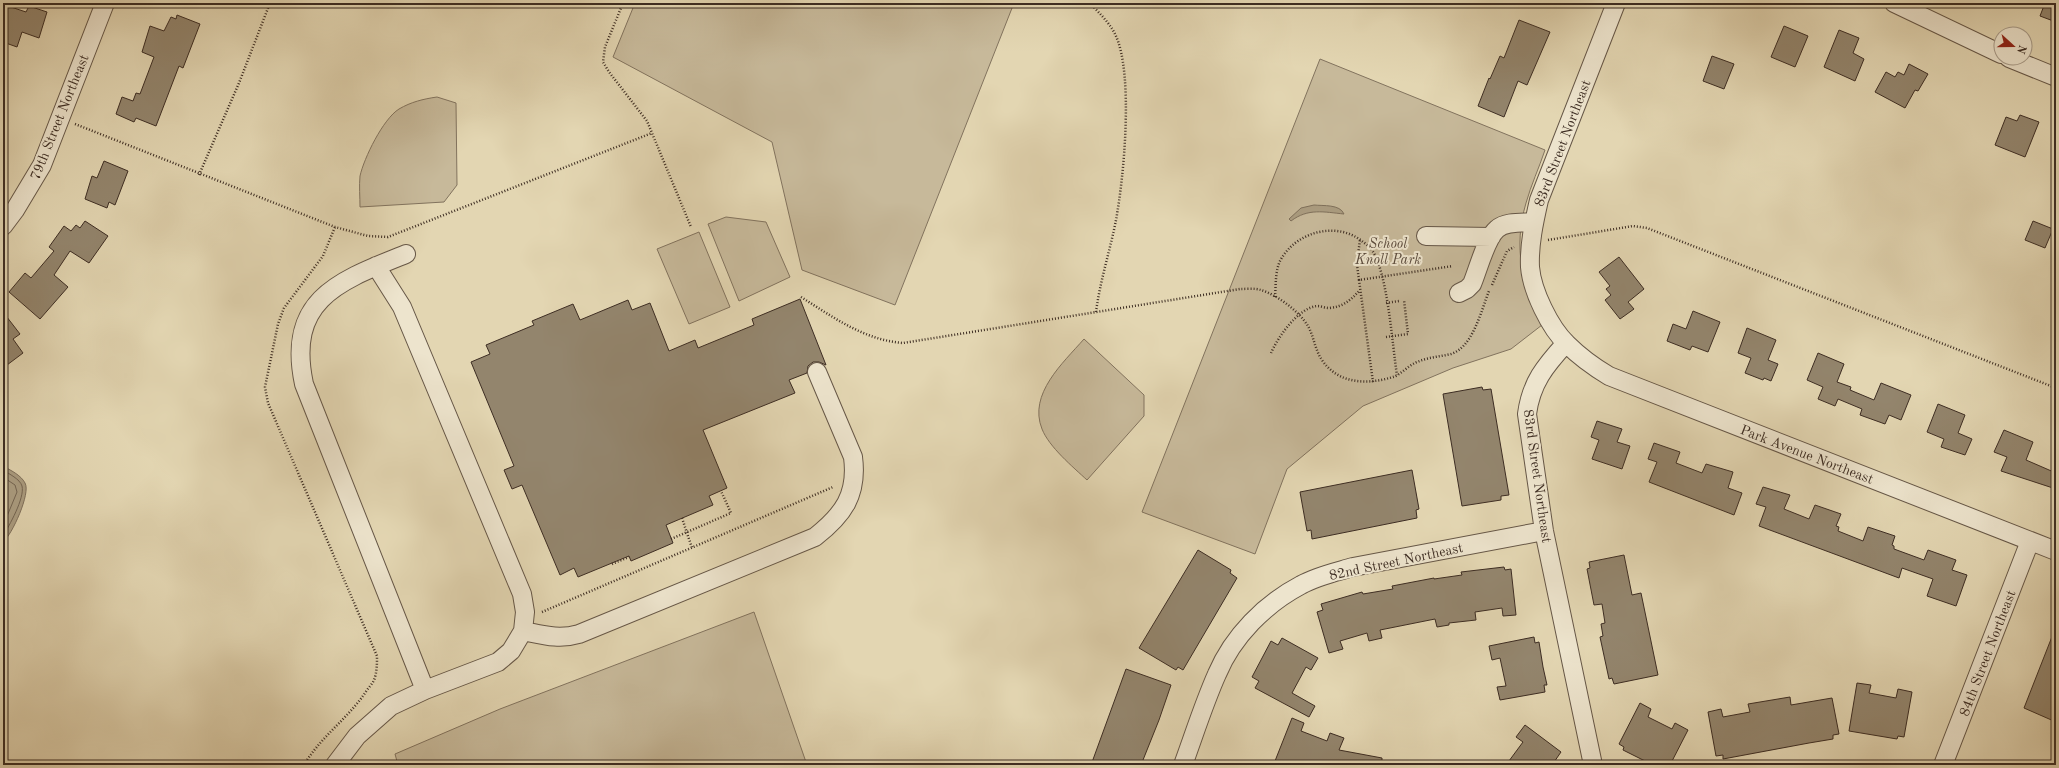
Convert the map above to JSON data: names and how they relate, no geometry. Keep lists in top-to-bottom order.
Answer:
{
  "streets": {
    "street": [
      "79th Street Northeast",
      "83rd Street Northeast",
      "Park Avenue Northeast",
      "82nd Street Northeast",
      "84th Street Northeast"
    ]
  },
  "crossings": [
    ["83rd Street Northeast", "Park Avenue Northeast"],
    ["83rd Street Northeast", "82nd Street Northeast"],
    ["Park Avenue Northeast", "84th Street Northeast"]
  ],
  "parks": ["School Knoll Park"],
  "north": "right"
}
